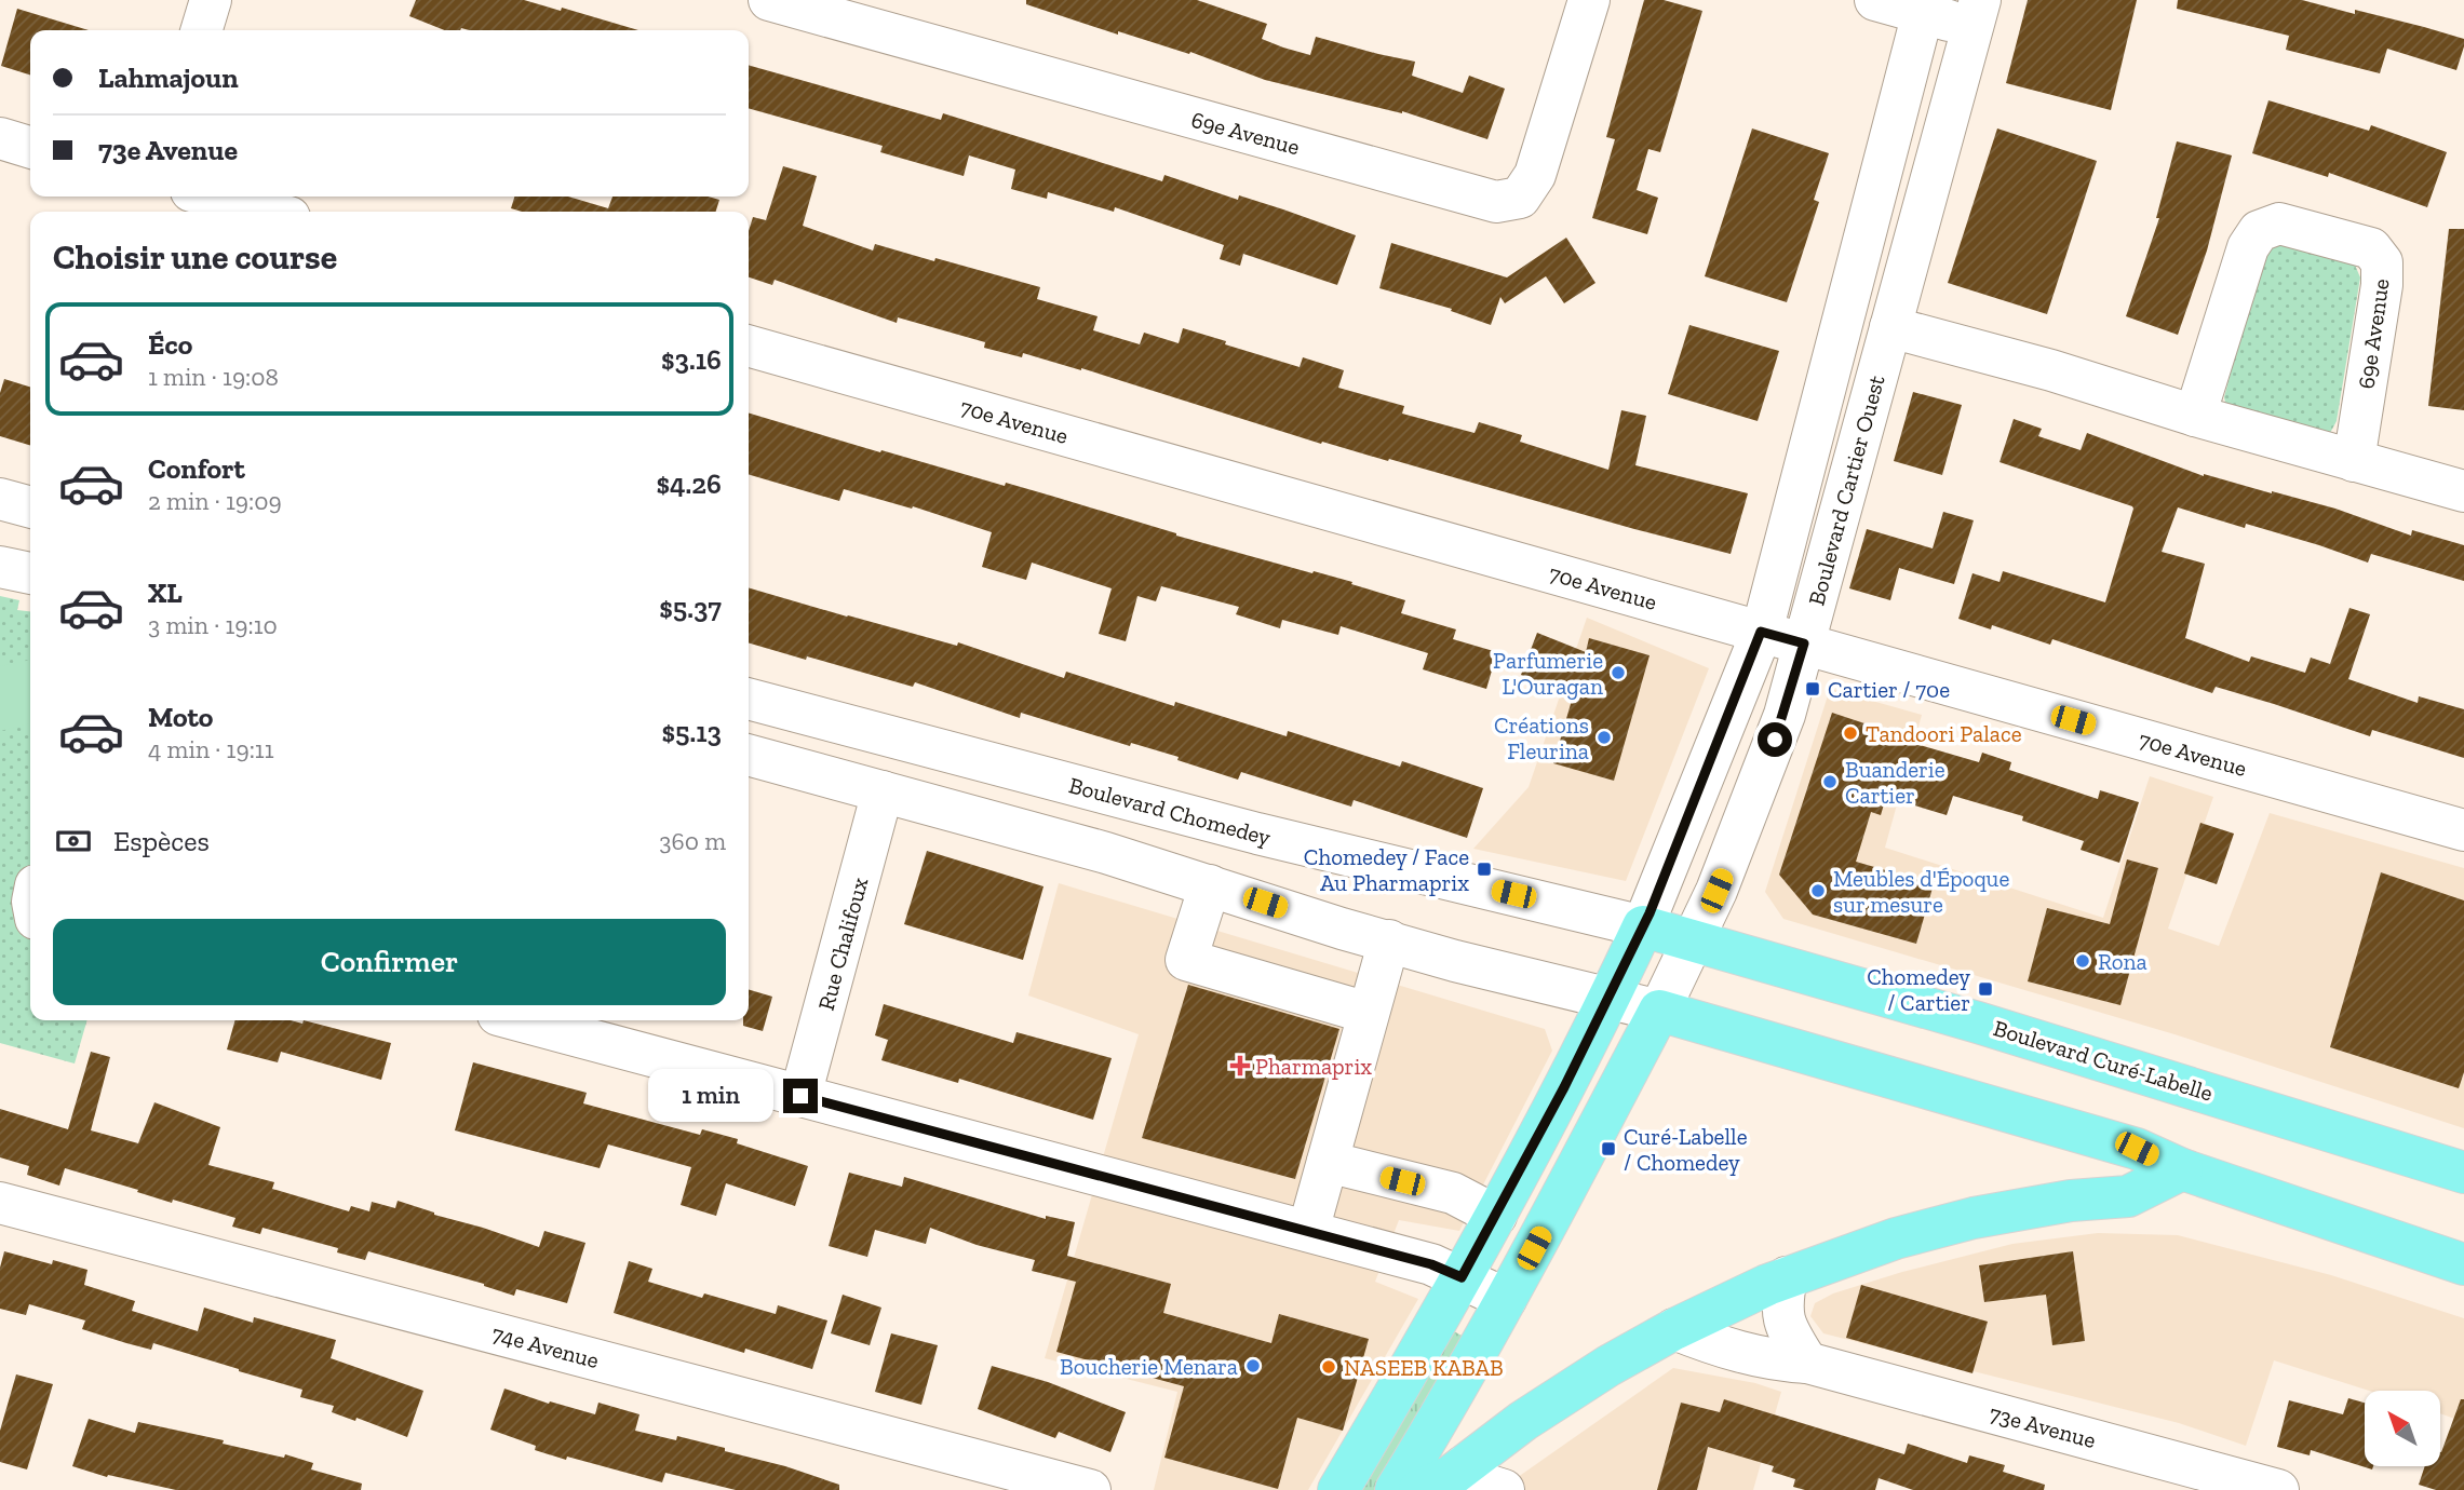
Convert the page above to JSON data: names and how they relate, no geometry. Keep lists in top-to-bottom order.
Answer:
{
  "streets": {
    "main road": ["Boulevard Curé-Labelle"],
    "street": [
      "69e Avenue",
      "70e Avenue",
      "Boulevard Cartier Ouest",
      "Boulevard Chomedey",
      "Rue Chalifoux",
      "74e Avenue",
      "73e Avenue"
    ]
  },
  "crossings": [
    ["70e Avenue", "Boulevard Cartier Ouest"],
    ["Boulevard Cartier Ouest", "Boulevard Chomedey"],
    ["Boulevard Cartier Ouest", "Boulevard Curé-Labelle"],
    ["Boulevard Chomedey", "Boulevard Curé-Labelle"]
  ],
  "places": {
    "other": [
      "Parfumerie L'Ouragan",
      "Tandoori Palace",
      "Créations Fleurina",
      "Buanderie Cartier",
      "Meubles d'Époque sur mesure",
      "Rona",
      "Boucherie Menara",
      "NASEEB KABAB"
    ],
    "transit": [
      "Cartier / 70e",
      "Chomedey / Face Au Pharmaprix",
      "Chomedey / Cartier",
      "Curé-Labelle / Chomedey"
    ],
    "health": ["Pharmaprix"]
  },
  "north": "top left",
  "page": {
    "banner": ["Lahmajoun", "73e Avenue"],
    "heading": "Choisir une course",
    "list": [
      {
        "name": "Éco",
        "note": "1 min · 19:08",
        "value": "$3.16"
      },
      {
        "name": "Confort",
        "note": "2 min · 19:09",
        "value": "$4.26"
      },
      {
        "name": "XL",
        "note": "3 min · 19:10",
        "value": "$5.37"
      },
      {
        "name": "Moto",
        "note": "4 min · 19:11",
        "value": "$5.13"
      }
    ],
    "pay": ["Espèces", "360 m"],
    "buttons": "Confirmer",
    "bubble": "1 min"
  }
}
